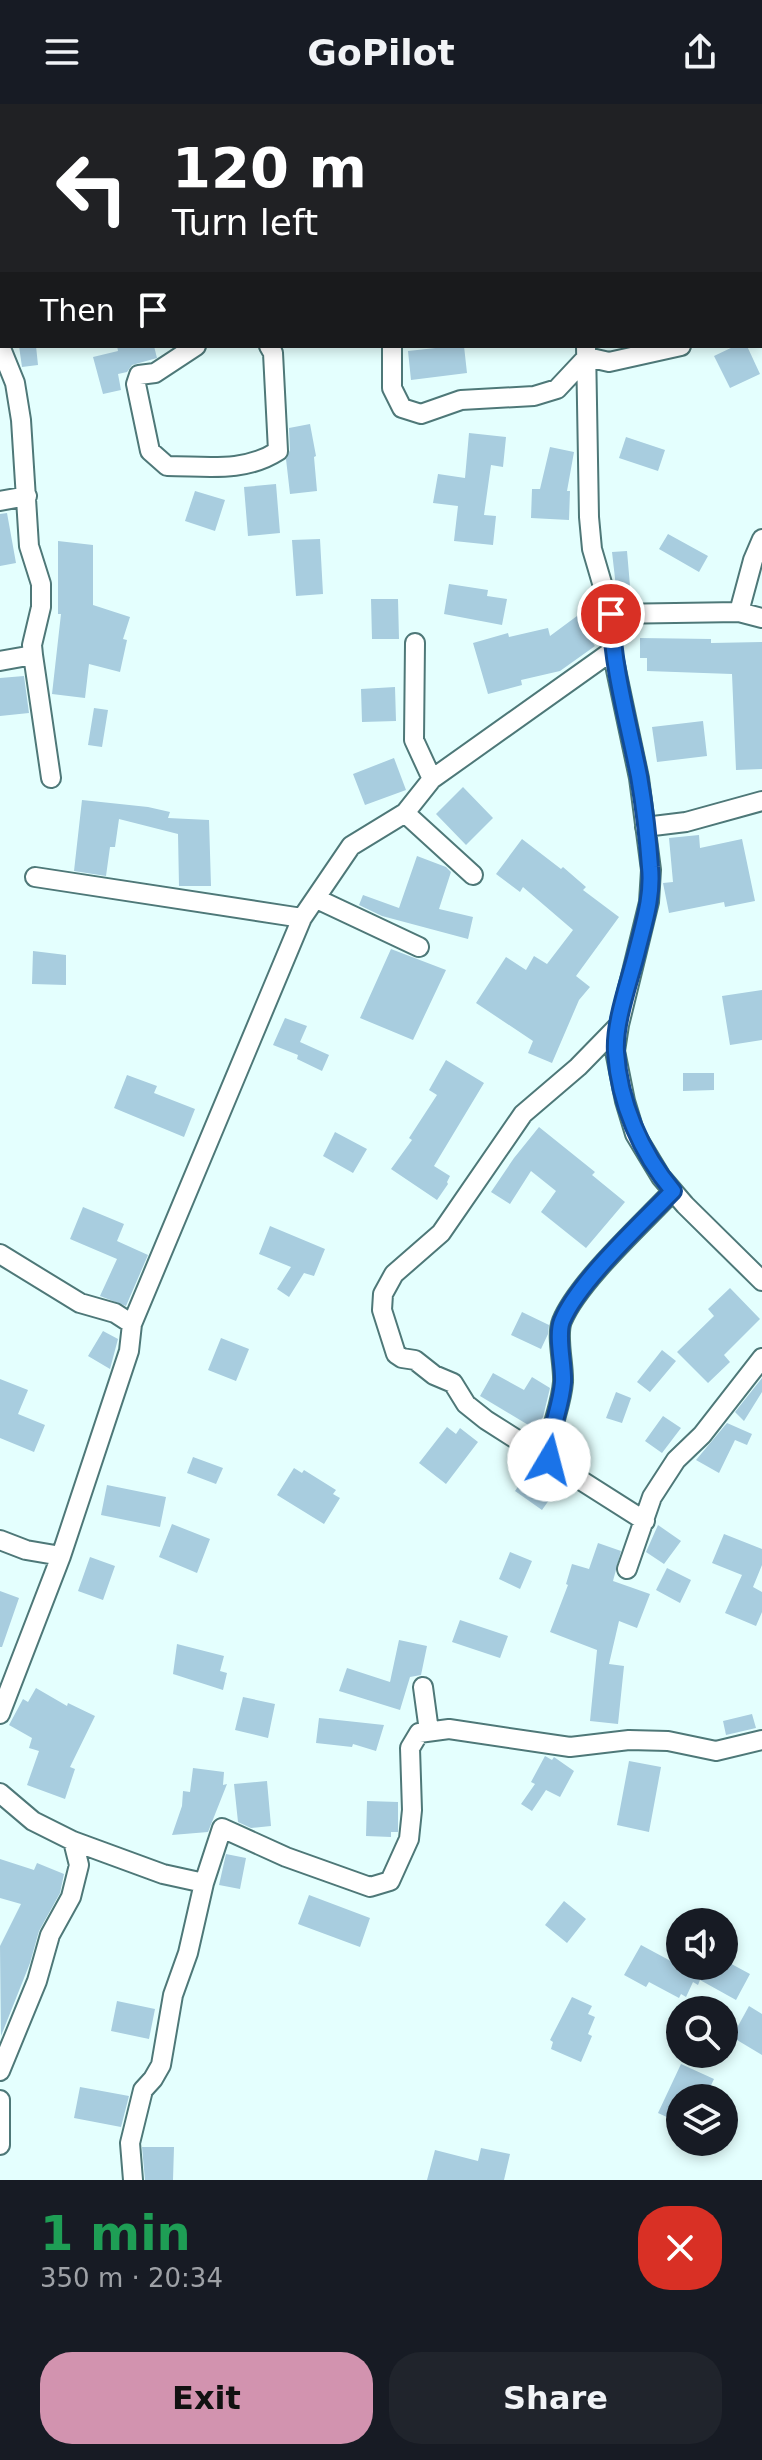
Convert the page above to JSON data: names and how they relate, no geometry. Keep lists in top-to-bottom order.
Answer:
{
  "page": {
    "header": "GoPilot",
    "turn": ["120 m", "Turn left"],
    "then": "Then",
    "heading": ["1 min", "350 m · 20:34"],
    "buttons": ["Exit", "Share"]
  }
}
